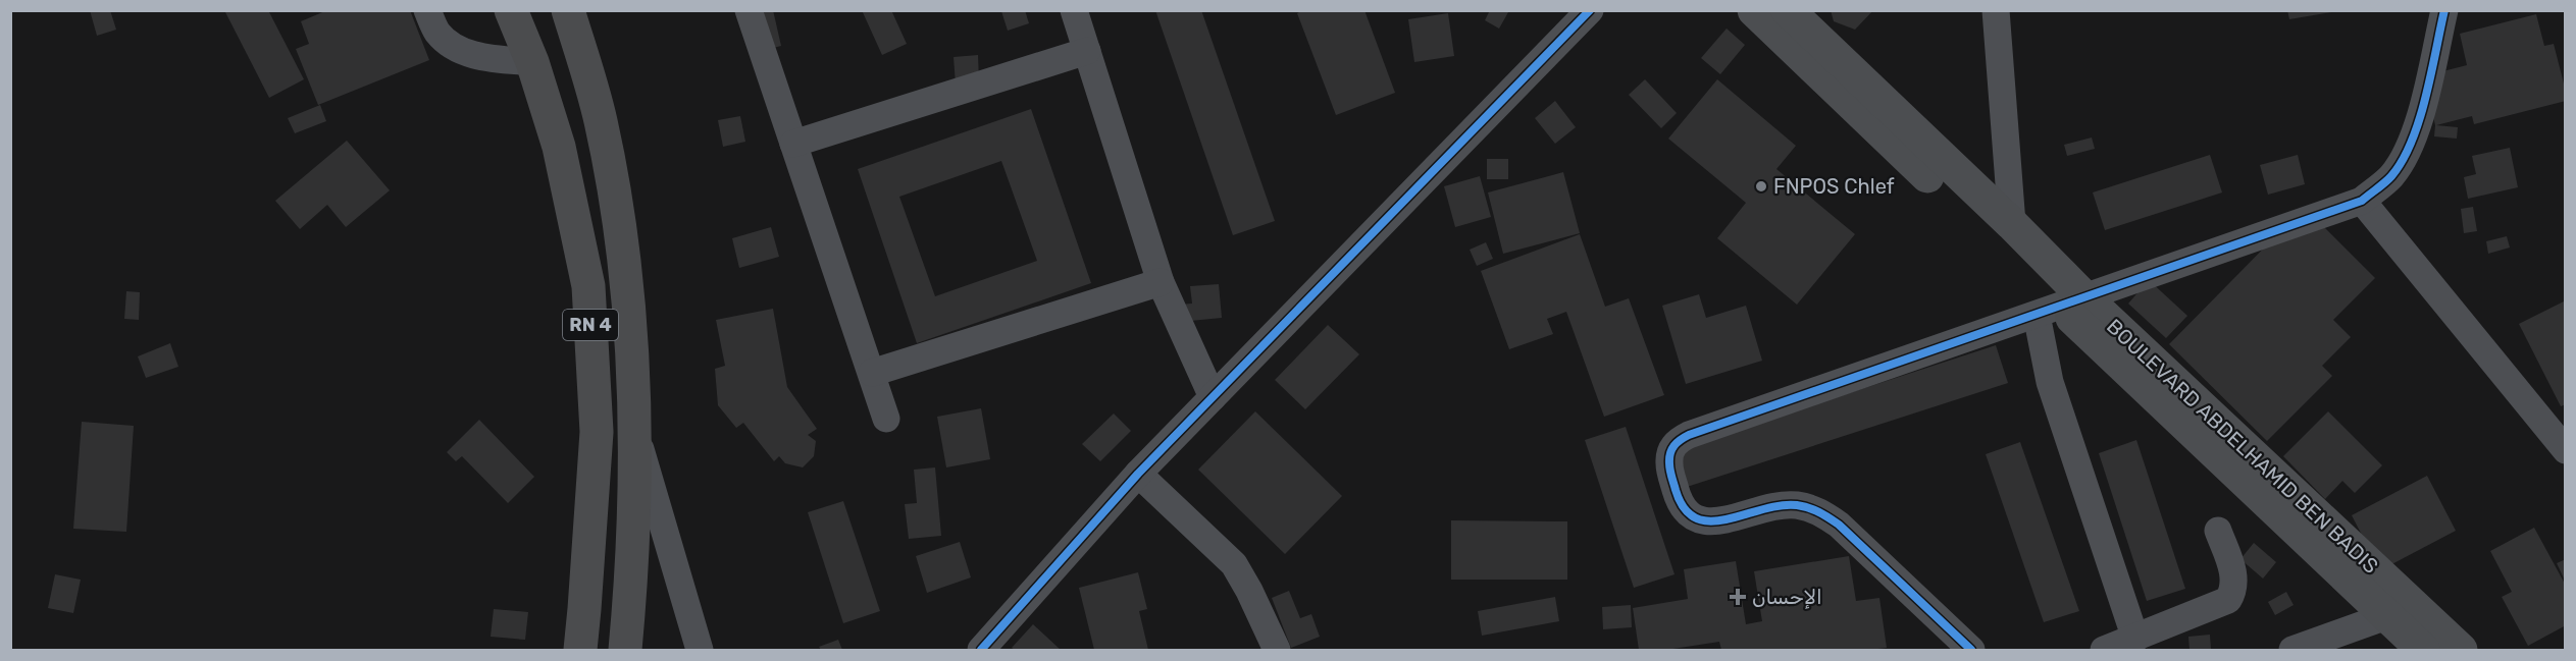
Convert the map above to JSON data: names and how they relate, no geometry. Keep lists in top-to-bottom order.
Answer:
{
  "streets": {
    "highway": ["RN 4"],
    "main road": ["BOULEVARD ABDELHAMID BEN BADIS"]
  },
  "places": {
    "other": ["FNPOS Chlef"],
    "health": ["الإحسان"]
  }
}
